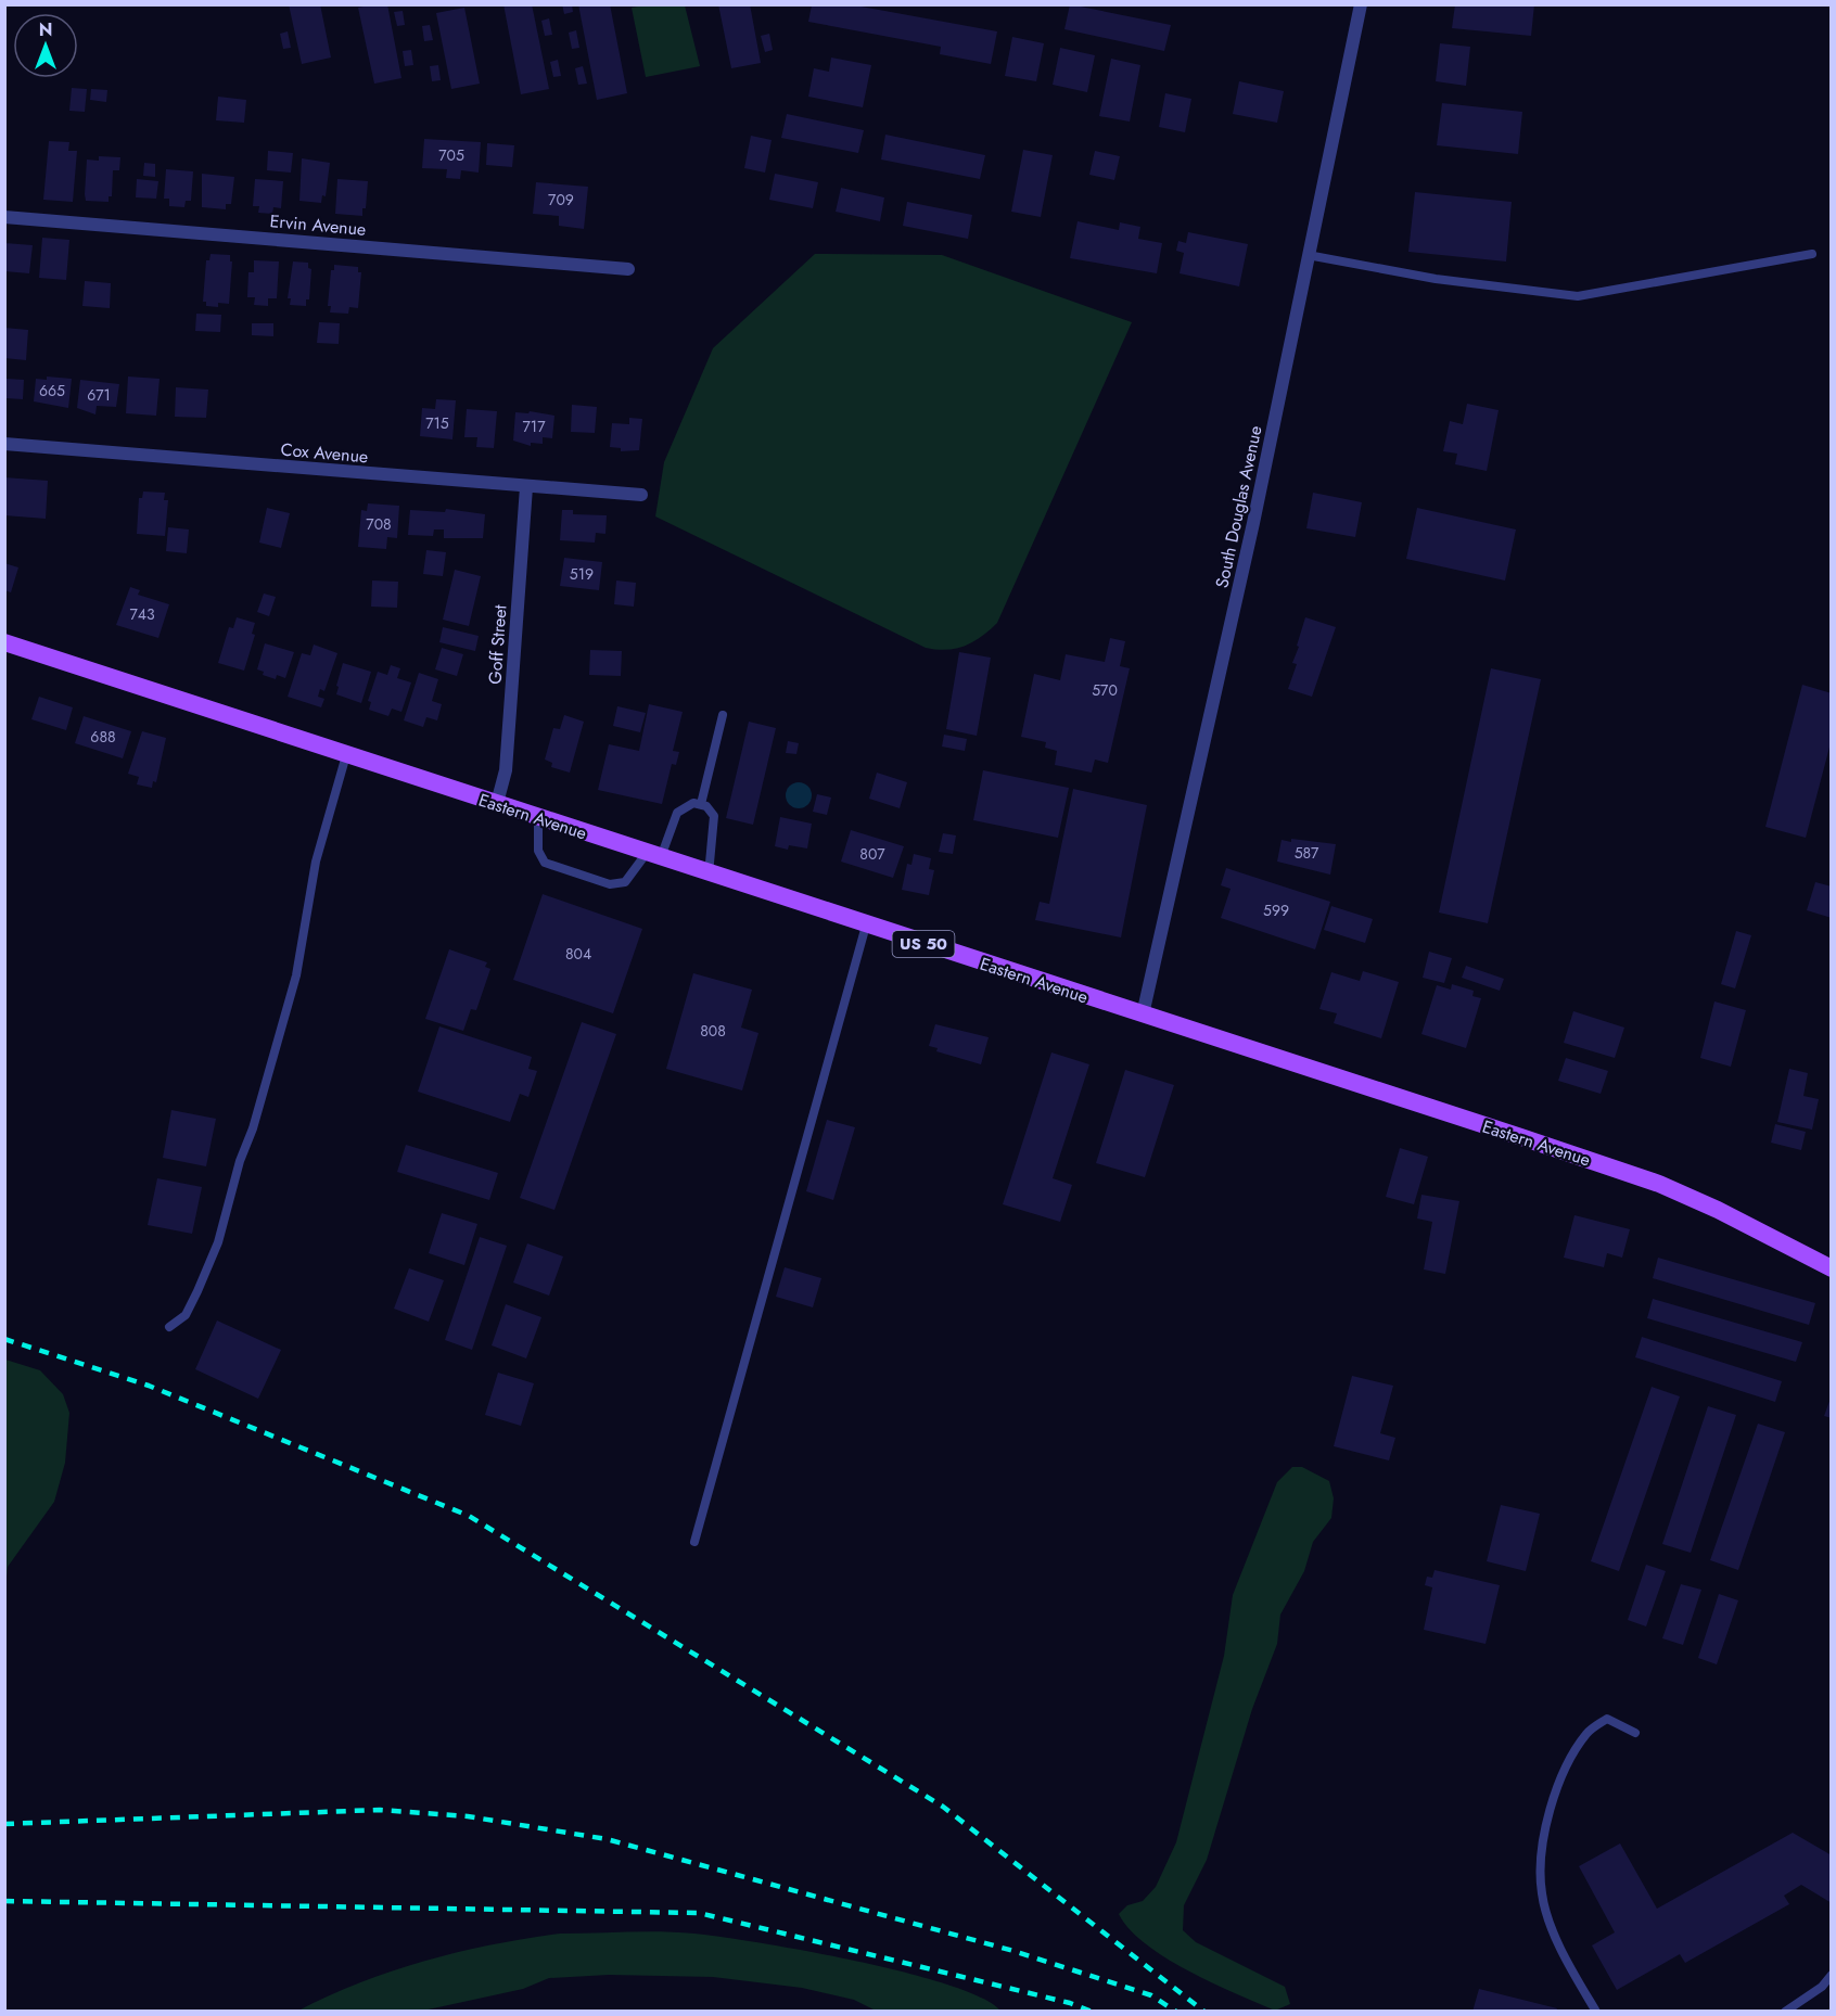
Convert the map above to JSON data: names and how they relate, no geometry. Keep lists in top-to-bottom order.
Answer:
{
  "streets": {
    "main road": ["Eastern Avenue", "US 50"],
    "street": [
      "Ervin Avenue",
      "Cox Avenue",
      "South Douglas Avenue",
      "Goff Street"
    ]
  },
  "crossings": [
    ["Cox Avenue", "Goff Street"],
    ["South Douglas Avenue", "Eastern Avenue"],
    ["Goff Street", "Eastern Avenue"]
  ],
  "house_numbers": [
    "705",
    "709",
    "665",
    "671",
    "715",
    "717",
    "708",
    "519",
    "743",
    "570",
    "688",
    "587",
    "807",
    "599",
    "804",
    "808"
  ],
  "north": "top"
}
